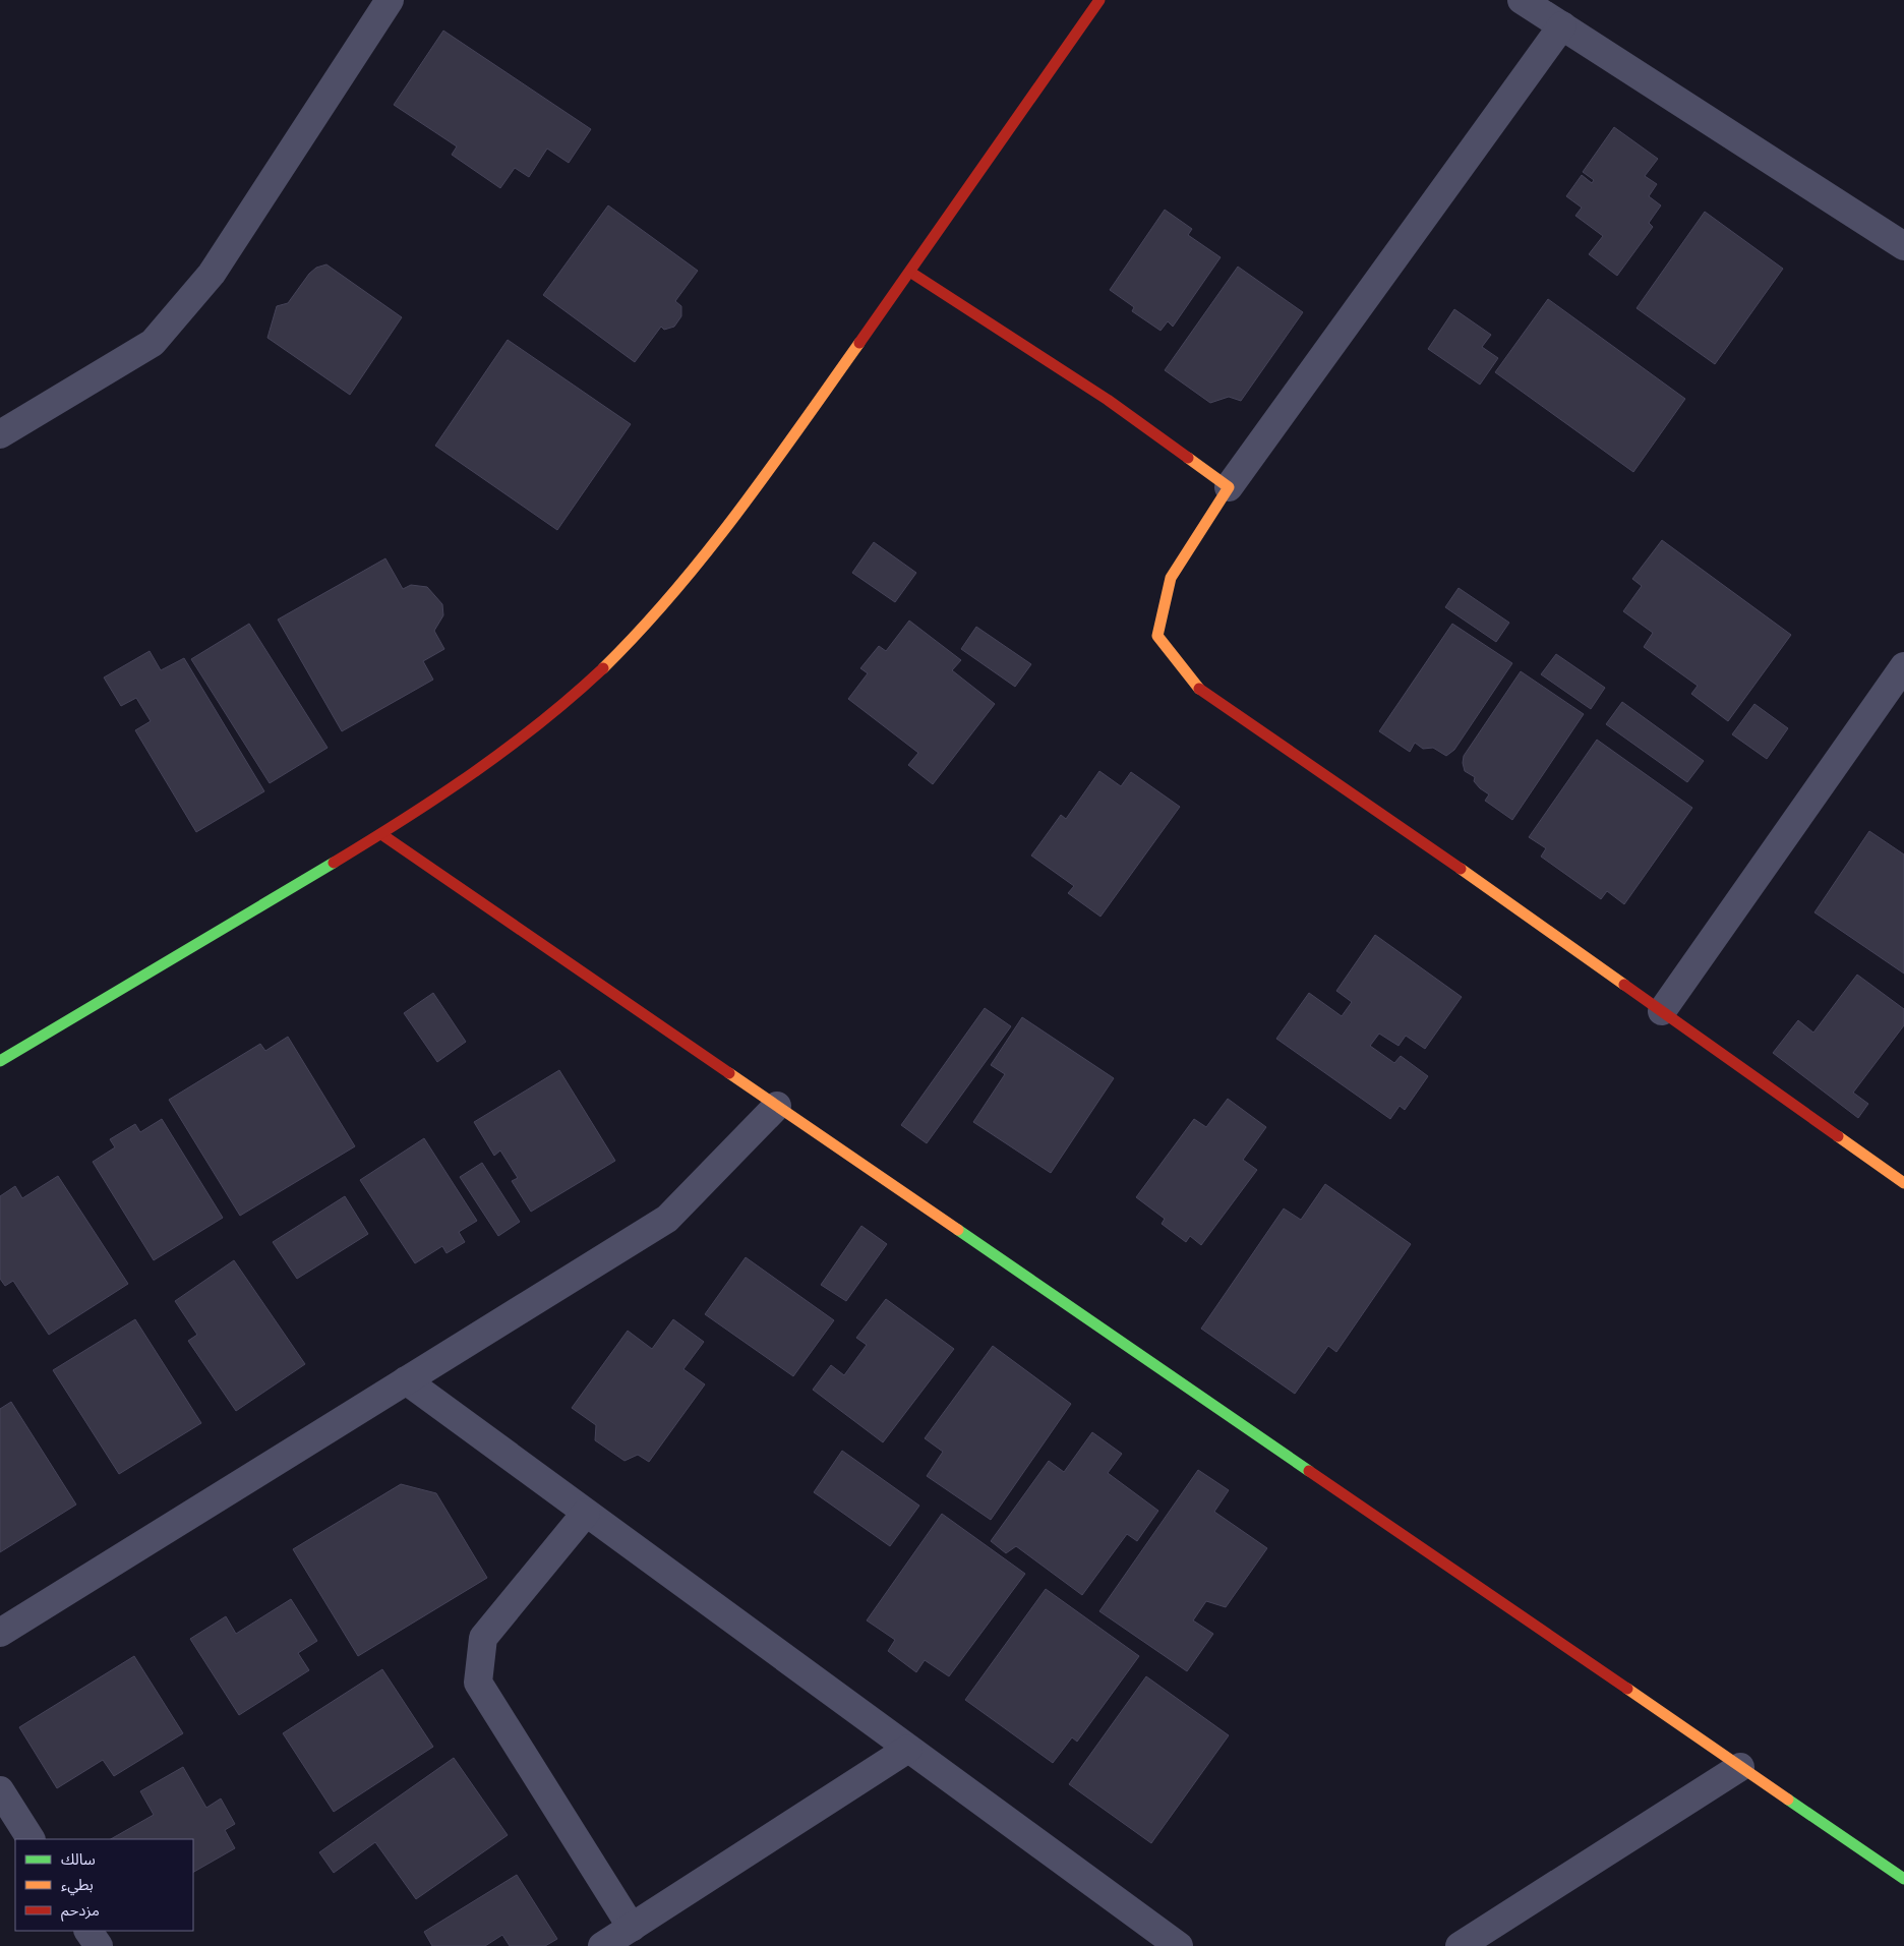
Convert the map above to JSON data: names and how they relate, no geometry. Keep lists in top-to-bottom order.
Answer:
{
  "legend": ["سالك", "بطيء", "مزدحم"]
}
